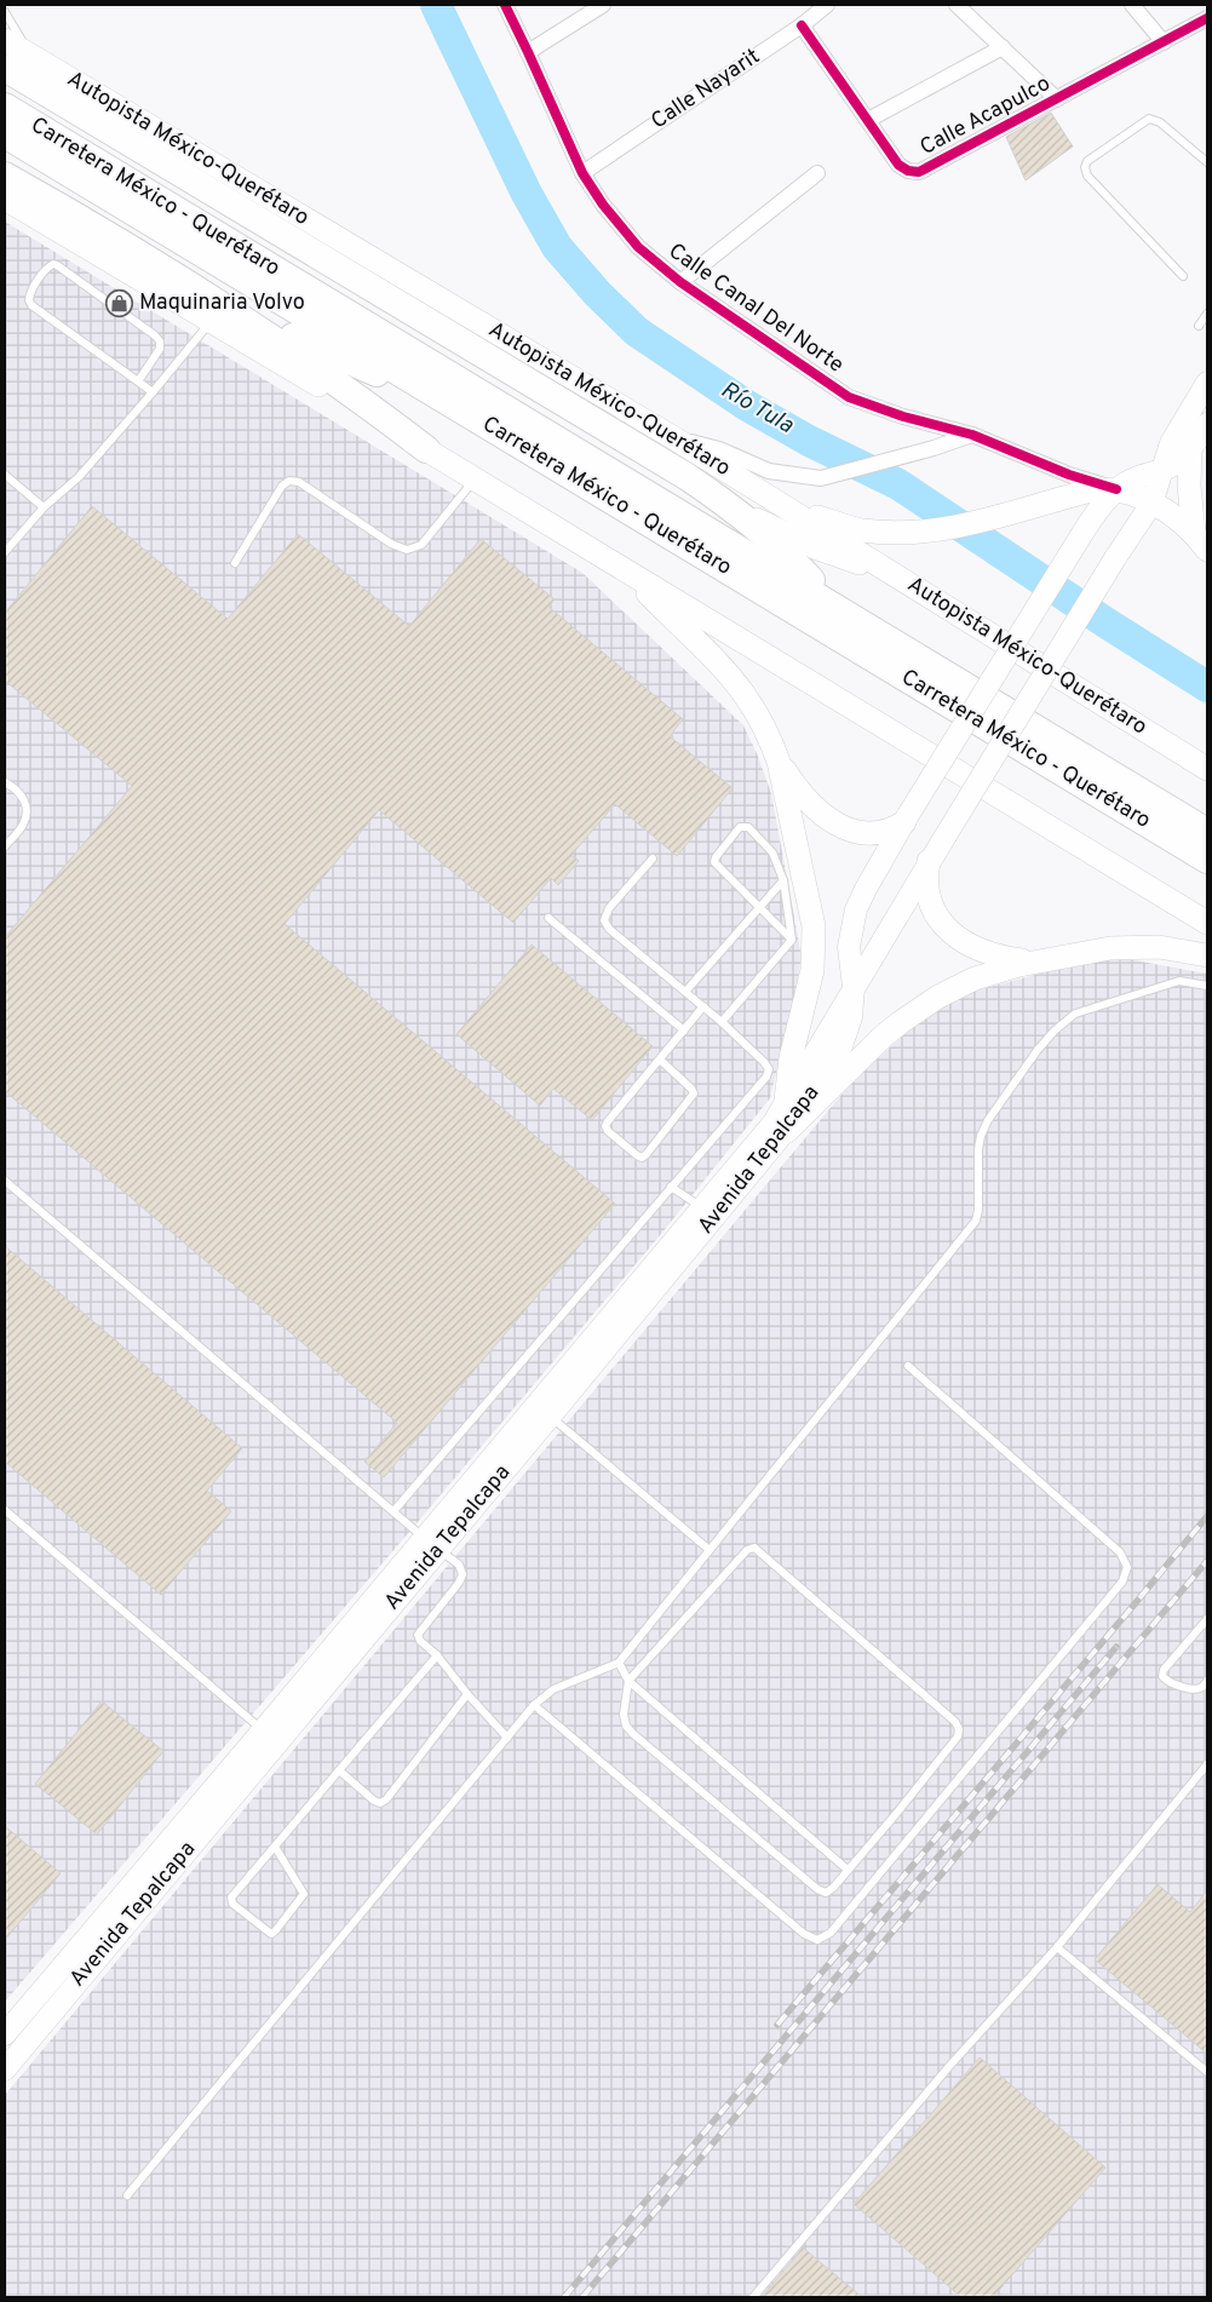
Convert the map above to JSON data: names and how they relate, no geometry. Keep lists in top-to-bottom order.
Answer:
{
  "streets": {
    "highway": ["Carretera México - Querétaro"],
    "main road": ["Autopista México-Querétaro", "Avenida Tepalcapa"],
    "street": ["Calle Nayarit", "Calle Acapulco", "Calle Canal Del Norte"]
  },
  "crossings": [
    ["Calle Nayarit", "Calle Acapulco"],
    ["Calle Nayarit", "Calle Canal Del Norte"],
    ["Calle Canal Del Norte", "Avenida Tepalcapa"]
  ],
  "water": ["Río Tula"],
  "places": {
    "shop": ["Maquinaria Volvo"]
  }
}
